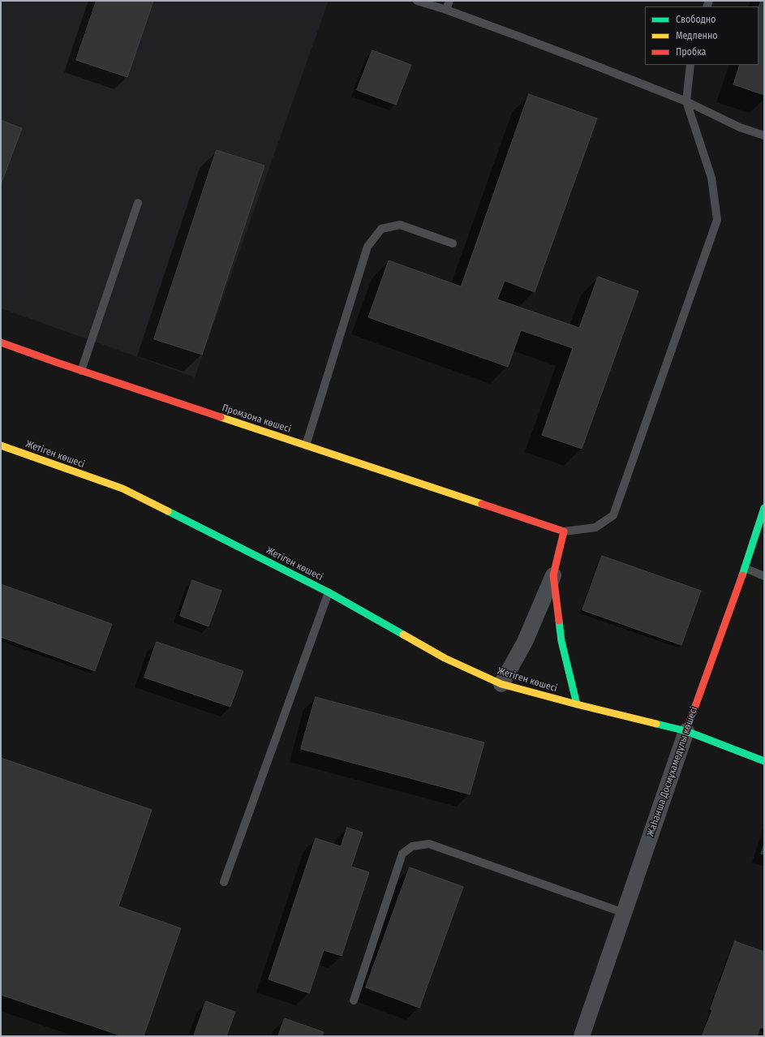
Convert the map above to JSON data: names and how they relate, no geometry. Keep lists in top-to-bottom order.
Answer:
{
  "streets": {
    "street": ["Промзона көшесі", "Жетіген көшесі", "Жаһанша Досмұхамедұлы көшесі"]
  },
  "crossings": [
    ["Промзона көшесі", "Жетіген көшесі"],
    ["Жетіген көшесі", "Жаһанша Досмұхамедұлы көшесі"]
  ],
  "legend": ["Свободно", "Медленно", "Пробка"]
}
